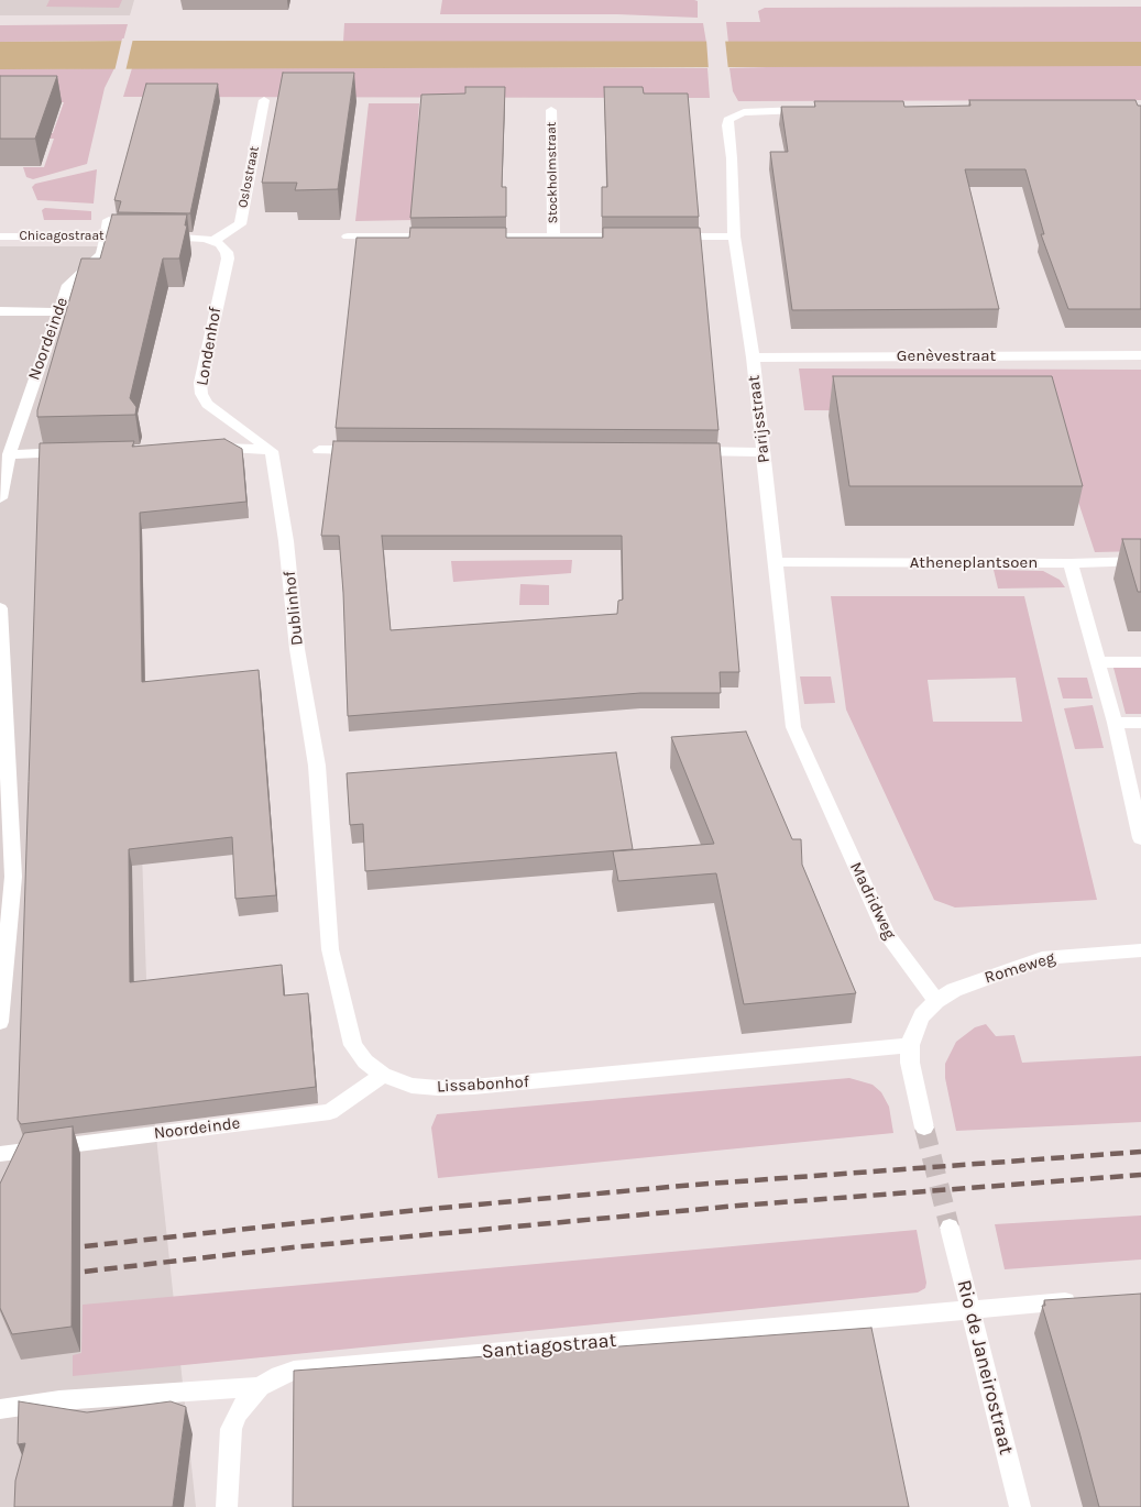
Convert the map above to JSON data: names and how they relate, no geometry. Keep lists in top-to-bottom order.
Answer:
{
  "streets": {
    "street": [
      "Stockholmstraat",
      "Oslostraat",
      "Chicagostraat",
      "Noordeinde",
      "Londenhof",
      "Genèvestraat",
      "Parijsstraat",
      "Atheneplantsoen",
      "Dublinhof",
      "Madridweg",
      "Romeweg",
      "Lissabonhof",
      "Santiagostraat",
      "Rio de Janeirostraat"
    ]
  },
  "crossings": [
    ["Oslostraat", "Chicagostraat"],
    ["Oslostraat", "Londenhof"],
    ["Chicagostraat", "Noordeinde"],
    ["Chicagostraat", "Londenhof"],
    ["Noordeinde", "Lissabonhof"],
    ["Londenhof", "Dublinhof"],
    ["Genèvestraat", "Parijsstraat"],
    ["Parijsstraat", "Atheneplantsoen"],
    ["Parijsstraat", "Madridweg"],
    ["Dublinhof", "Lissabonhof"],
    ["Madridweg", "Romeweg"],
    ["Santiagostraat", "Rio de Janeirostraat"]
  ]
}
